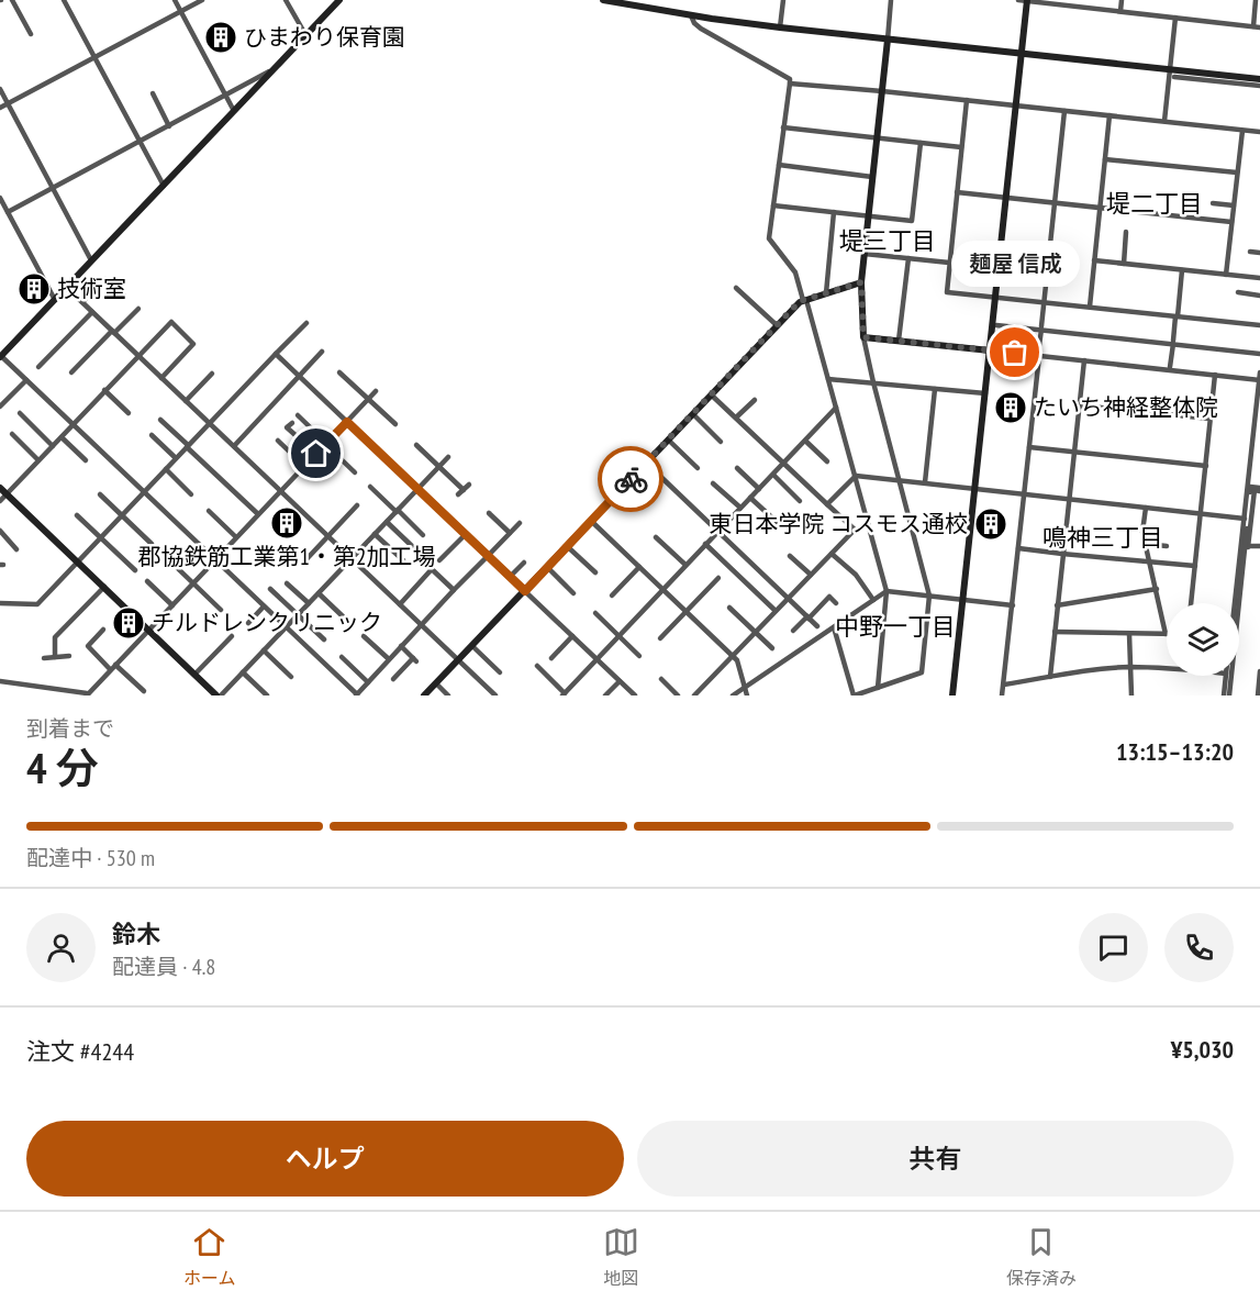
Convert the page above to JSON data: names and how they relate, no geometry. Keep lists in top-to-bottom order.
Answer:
{
  "districts": [
    "堤二丁目",
    "堤三丁目",
    "鳴神三丁目",
    "中野一丁目"
  ],
  "places": {
    "building": [
      "ひまわり保育園",
      "技術室",
      "たいち神経整体院",
      "郡協鉄筋工業第1・第2加工場",
      "東日本学院 コスモス通校",
      "チルドレンクリニック"
    ],
    "other": ["麺屋 信成"]
  },
  "page": {
    "bubble": "麺屋 信成",
    "heading": ["4 分", "到着まで", "13:15–13:20"],
    "panel": [
      "鈴木",
      "配達員 · 4.8",
      "注文 #4244",
      "¥5,030"
    ],
    "bar": "配達中 · 530 m",
    "buttons": ["ヘルプ", "共有"],
    "tabs": ["ホーム", "地図", "保存済み"]
  }
}
